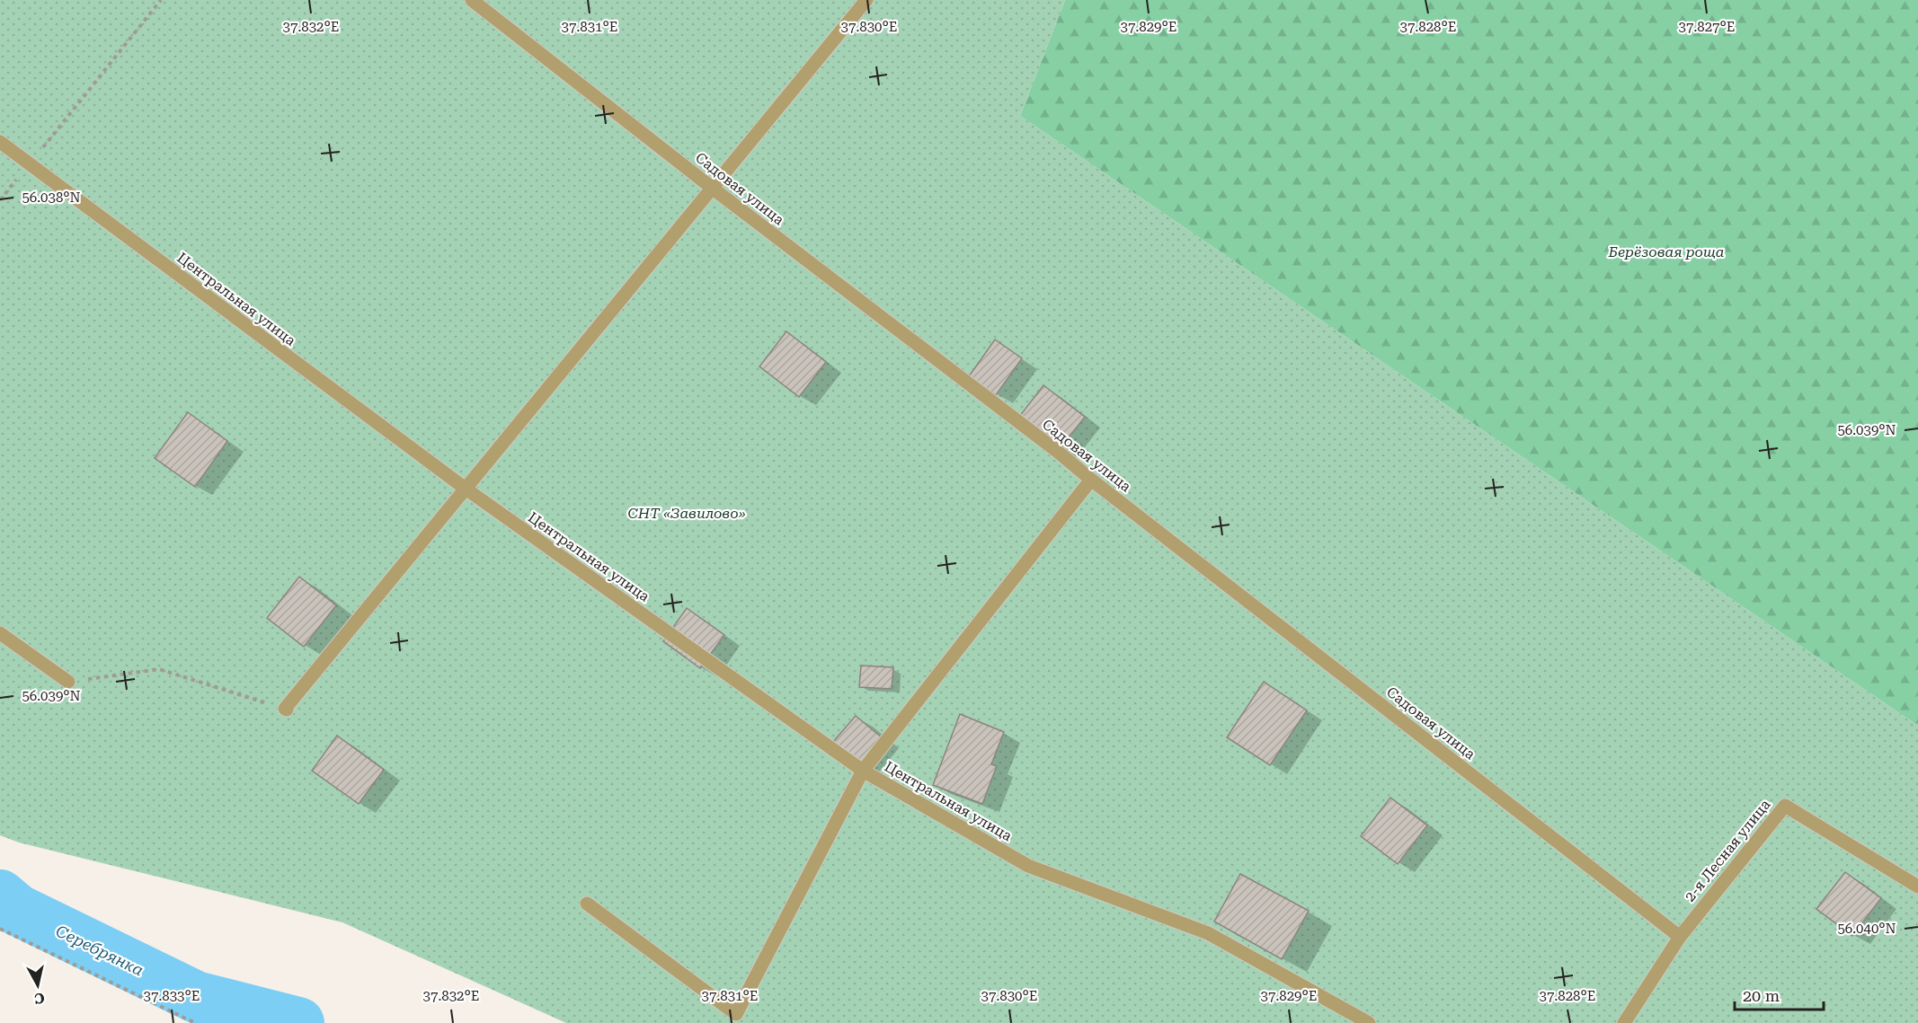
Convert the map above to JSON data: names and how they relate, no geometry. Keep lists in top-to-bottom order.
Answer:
{
  "streets": {
    "lane": ["Садовая улица", "Центральная улица", "2-я Лесная улица"]
  },
  "crossings": [
    ["Садовая улица", "2-я Лесная улица"]
  ],
  "water": ["Серебрянка"],
  "parks": ["Берёзовая роща", "СНТ «Завилово»"],
  "scale_bar": "20 m",
  "north": "bottom",
  "coordinates": [
    "37.832°E",
    "37.831°E",
    "37.830°E",
    "37.829°E",
    "37.828°E",
    "37.827°E",
    "56.038°N",
    "56.039°N",
    "56.040°N",
    "37.833°E"
  ]
}
